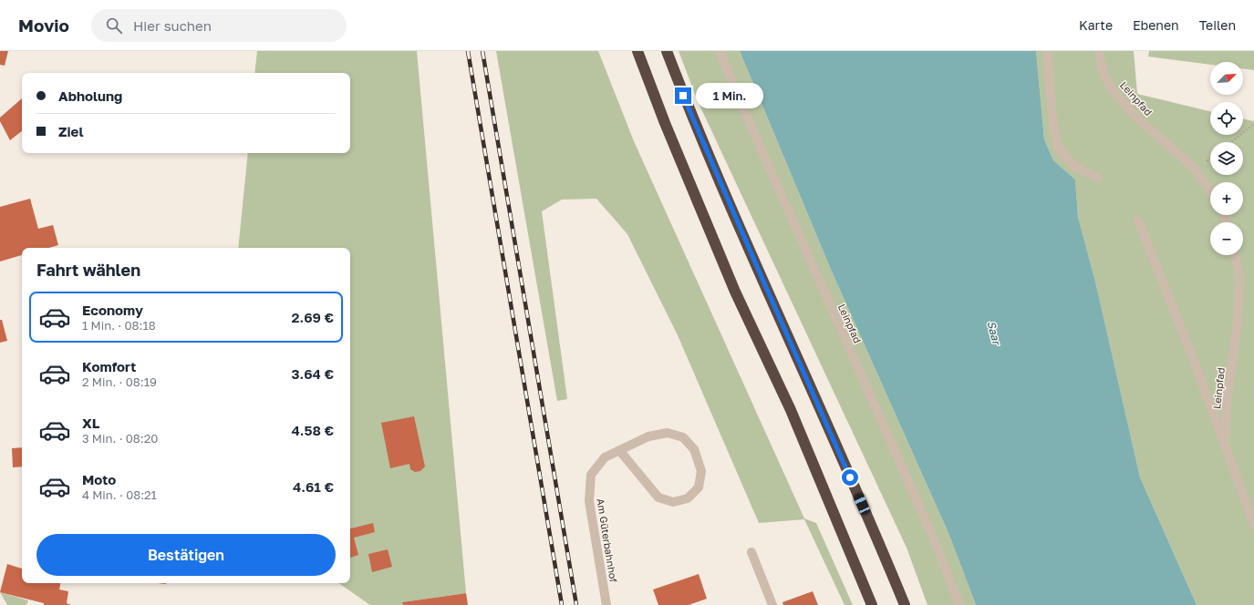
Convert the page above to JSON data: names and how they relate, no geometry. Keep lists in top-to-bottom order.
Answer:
{
  "streets": {
    "lane": ["Leinpfad", "Am Güterbahnhof"]
  },
  "water": ["Saar"],
  "north": "top right",
  "page": {
    "header": "Movio",
    "search": "Hier suchen",
    "nav": ["Karte", "Ebenen", "Teilen"],
    "map_buttons": ["+", "−"],
    "banner": ["Abholung", "Ziel"],
    "bubble": "1 Min.",
    "heading": "Fahrt wählen",
    "list": [
      {
        "name": "Economy",
        "note": "1 Min. · 08:18",
        "value": "2.69 €"
      },
      {
        "name": "Komfort",
        "note": "2 Min. · 08:19",
        "value": "3.64 €"
      },
      {
        "name": "XL",
        "note": "3 Min. · 08:20",
        "value": "4.58 €"
      },
      {
        "name": "Moto",
        "note": "4 Min. · 08:21",
        "value": "4.61 €"
      }
    ],
    "buttons": "Bestätigen"
  }
}
